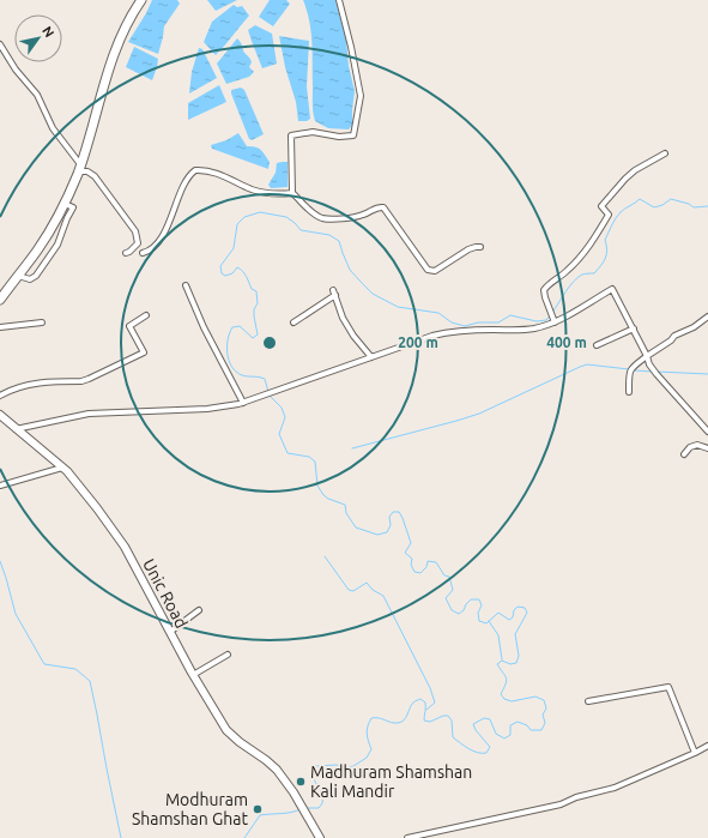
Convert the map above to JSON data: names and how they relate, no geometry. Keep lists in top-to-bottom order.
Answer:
{
  "streets": {
    "main road": ["Unic Road"]
  },
  "places": ["Madhuram Shamshan Kali Mandir", "Modhuram Shamshan Ghat"],
  "north": "top right",
  "rings": ["200 m", "400 m"]
}
